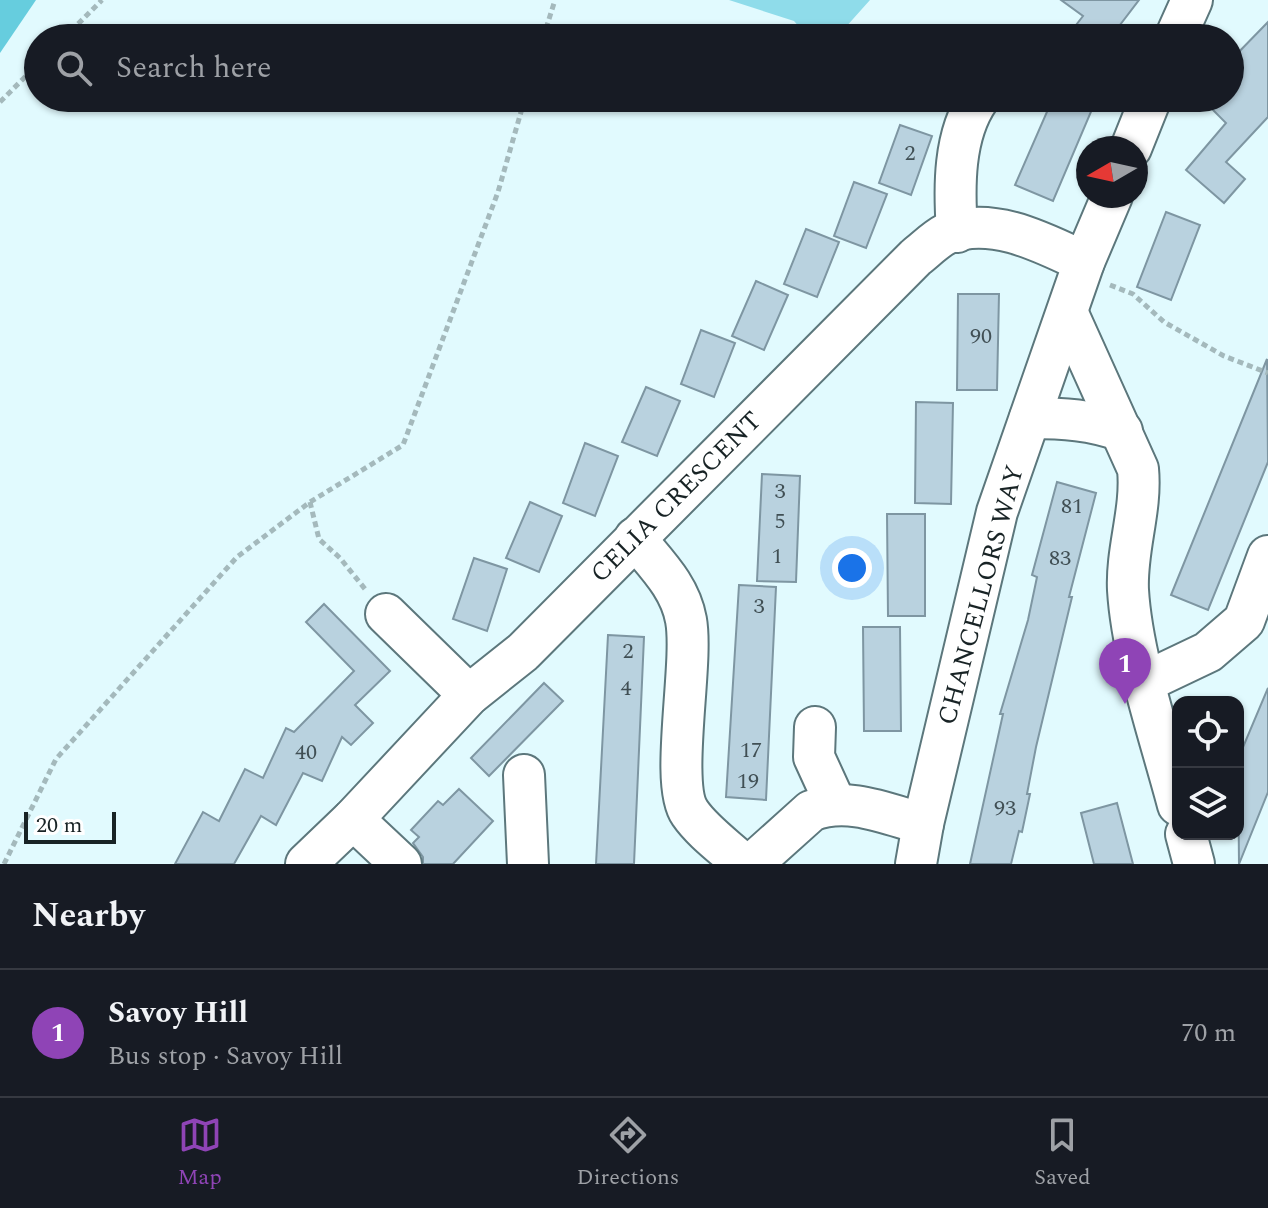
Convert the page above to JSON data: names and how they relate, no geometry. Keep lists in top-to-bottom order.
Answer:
{
  "streets": {
    "street": ["CELIA CRESCENT", "CHANCELLORS WAY"]
  },
  "crossings": [
    ["CELIA CRESCENT", "CHANCELLORS WAY"]
  ],
  "house_numbers": [
    "2",
    "90",
    "3",
    "81",
    "5",
    "1",
    "83",
    "3",
    "2",
    "4",
    "17",
    "40",
    "19",
    "93"
  ],
  "scale_bar": "20 m",
  "north": "left",
  "page": {
    "search": "Search here",
    "pins": "1",
    "scale": "20 m",
    "heading": "Nearby",
    "list": [
      {
        "mark": "1",
        "name": "Savoy Hill",
        "note": "Bus stop · Savoy Hill",
        "value": "70 m"
      }
    ],
    "nav": ["Map", "Directions", "Saved"]
  }
}
